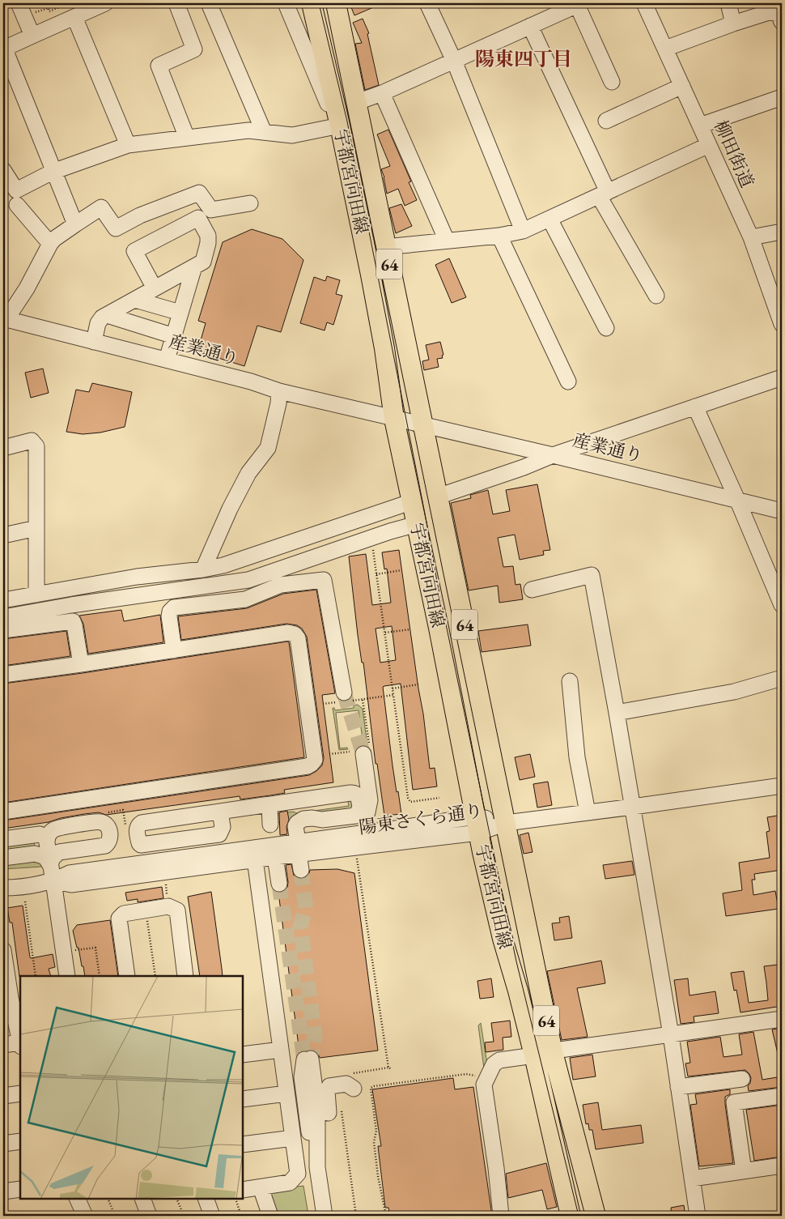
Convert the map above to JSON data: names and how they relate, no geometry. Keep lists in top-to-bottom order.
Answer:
{
  "streets": {
    "main road": ["宇都宮向田線", "64"],
    "street": ["柳田街道", "産業通り", "陽東さくら通り"]
  },
  "crossings": [
    ["宇都宮向田線", "産業通り"],
    ["宇都宮向田線", "陽東さくら通り"]
  ],
  "districts": ["陽東四丁目"]
}
